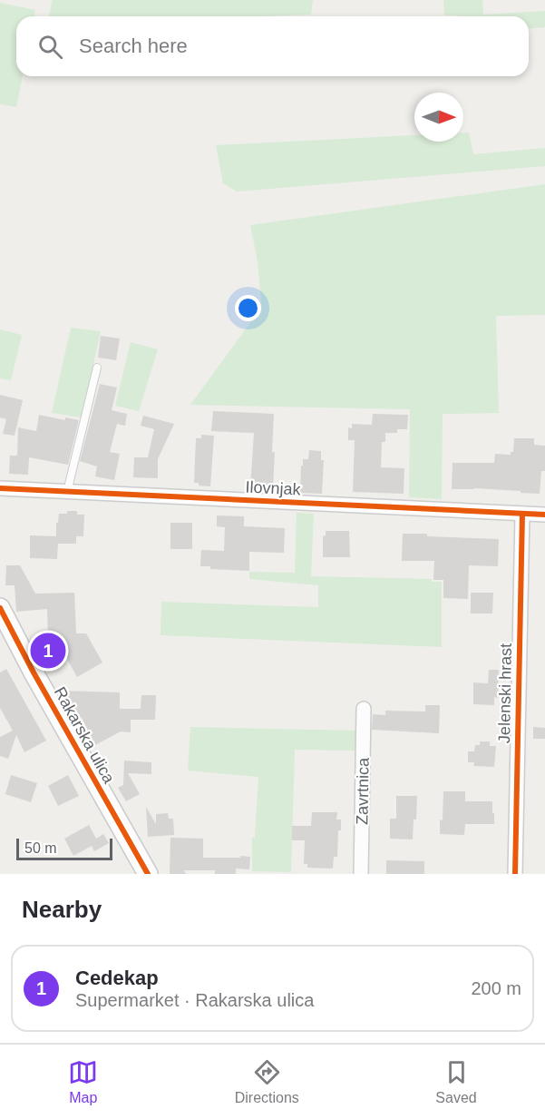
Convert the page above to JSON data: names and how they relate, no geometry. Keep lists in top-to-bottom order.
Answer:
{
  "streets": {
    "main road": ["Rakarska ulica"],
    "street": ["Ilovnjak", "Jelenski hrast", "Zavrtnica"]
  },
  "crossings": [
    ["Ilovnjak", "Jelenski hrast"]
  ],
  "scale_bar": "50 m",
  "north": "right",
  "page": {
    "search": "Search here",
    "pins": "1",
    "scale": "50 m",
    "heading": "Nearby",
    "list": [
      {
        "mark": "1",
        "name": "Cedekap",
        "note": "Supermarket · Rakarska ulica",
        "value": "200 m"
      }
    ],
    "nav": ["Map", "Directions", "Saved"]
  }
}
